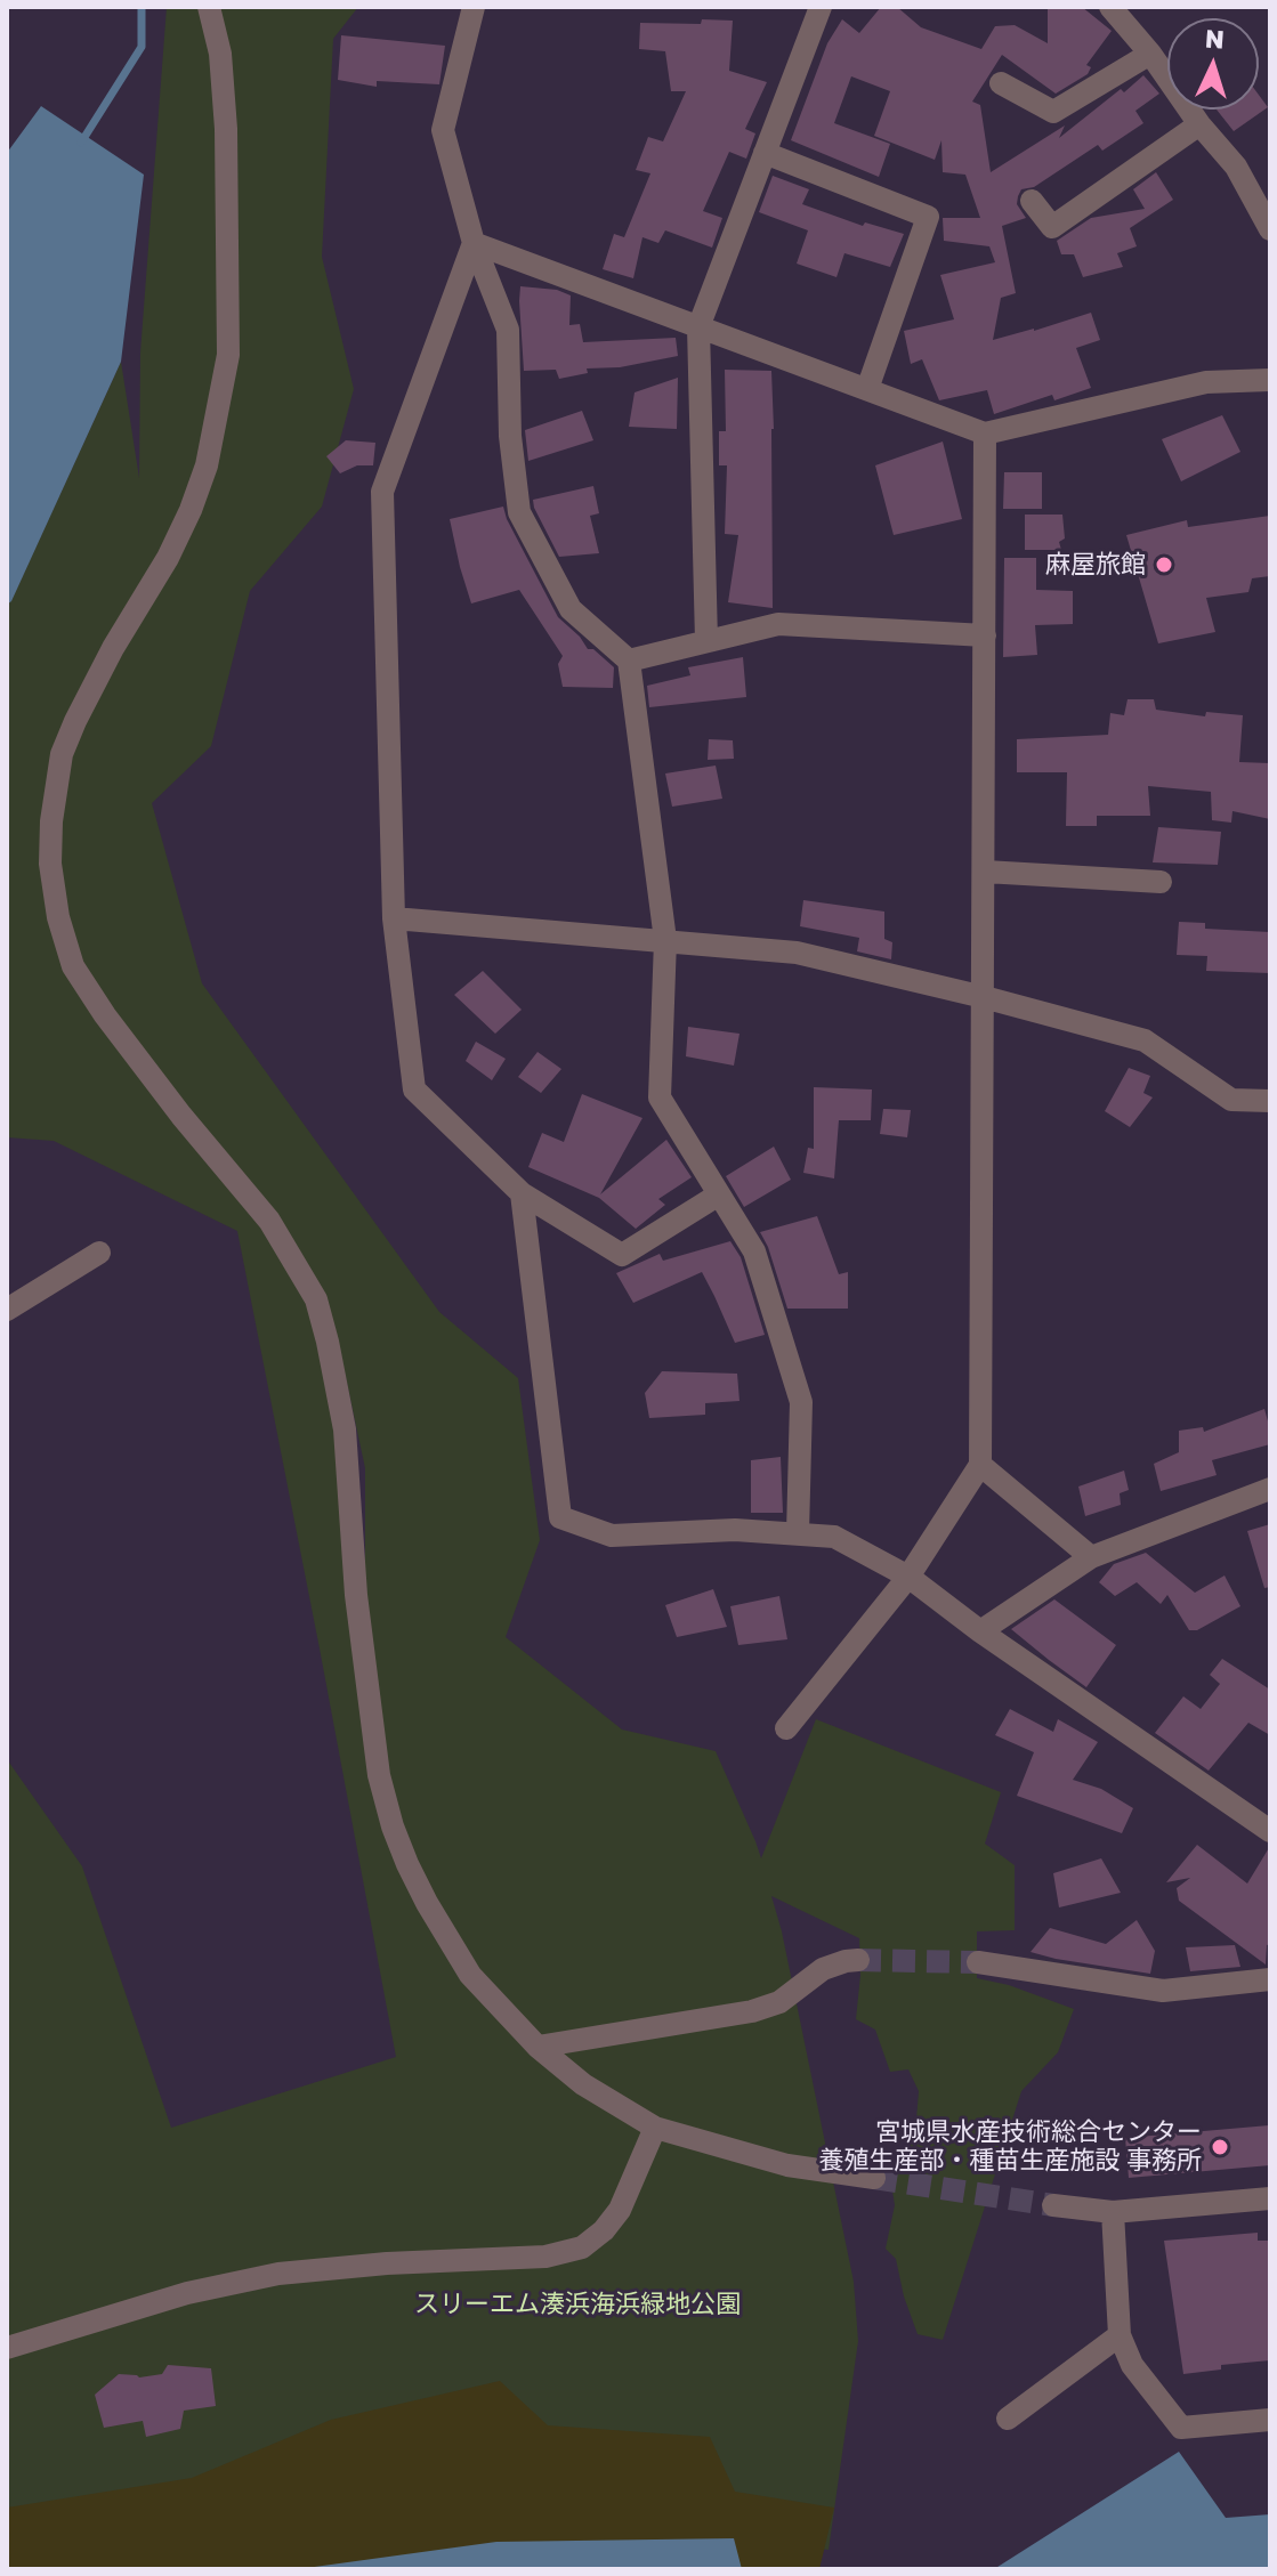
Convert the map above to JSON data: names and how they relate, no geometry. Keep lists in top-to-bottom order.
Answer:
{
  "parks": ["スリーエム湊浜海浜緑地公園"],
  "places": ["麻屋旅館", "宮城県水産技術総合センター 養殖生産部・種苗生産施設 事務所"],
  "north": "top"
}
